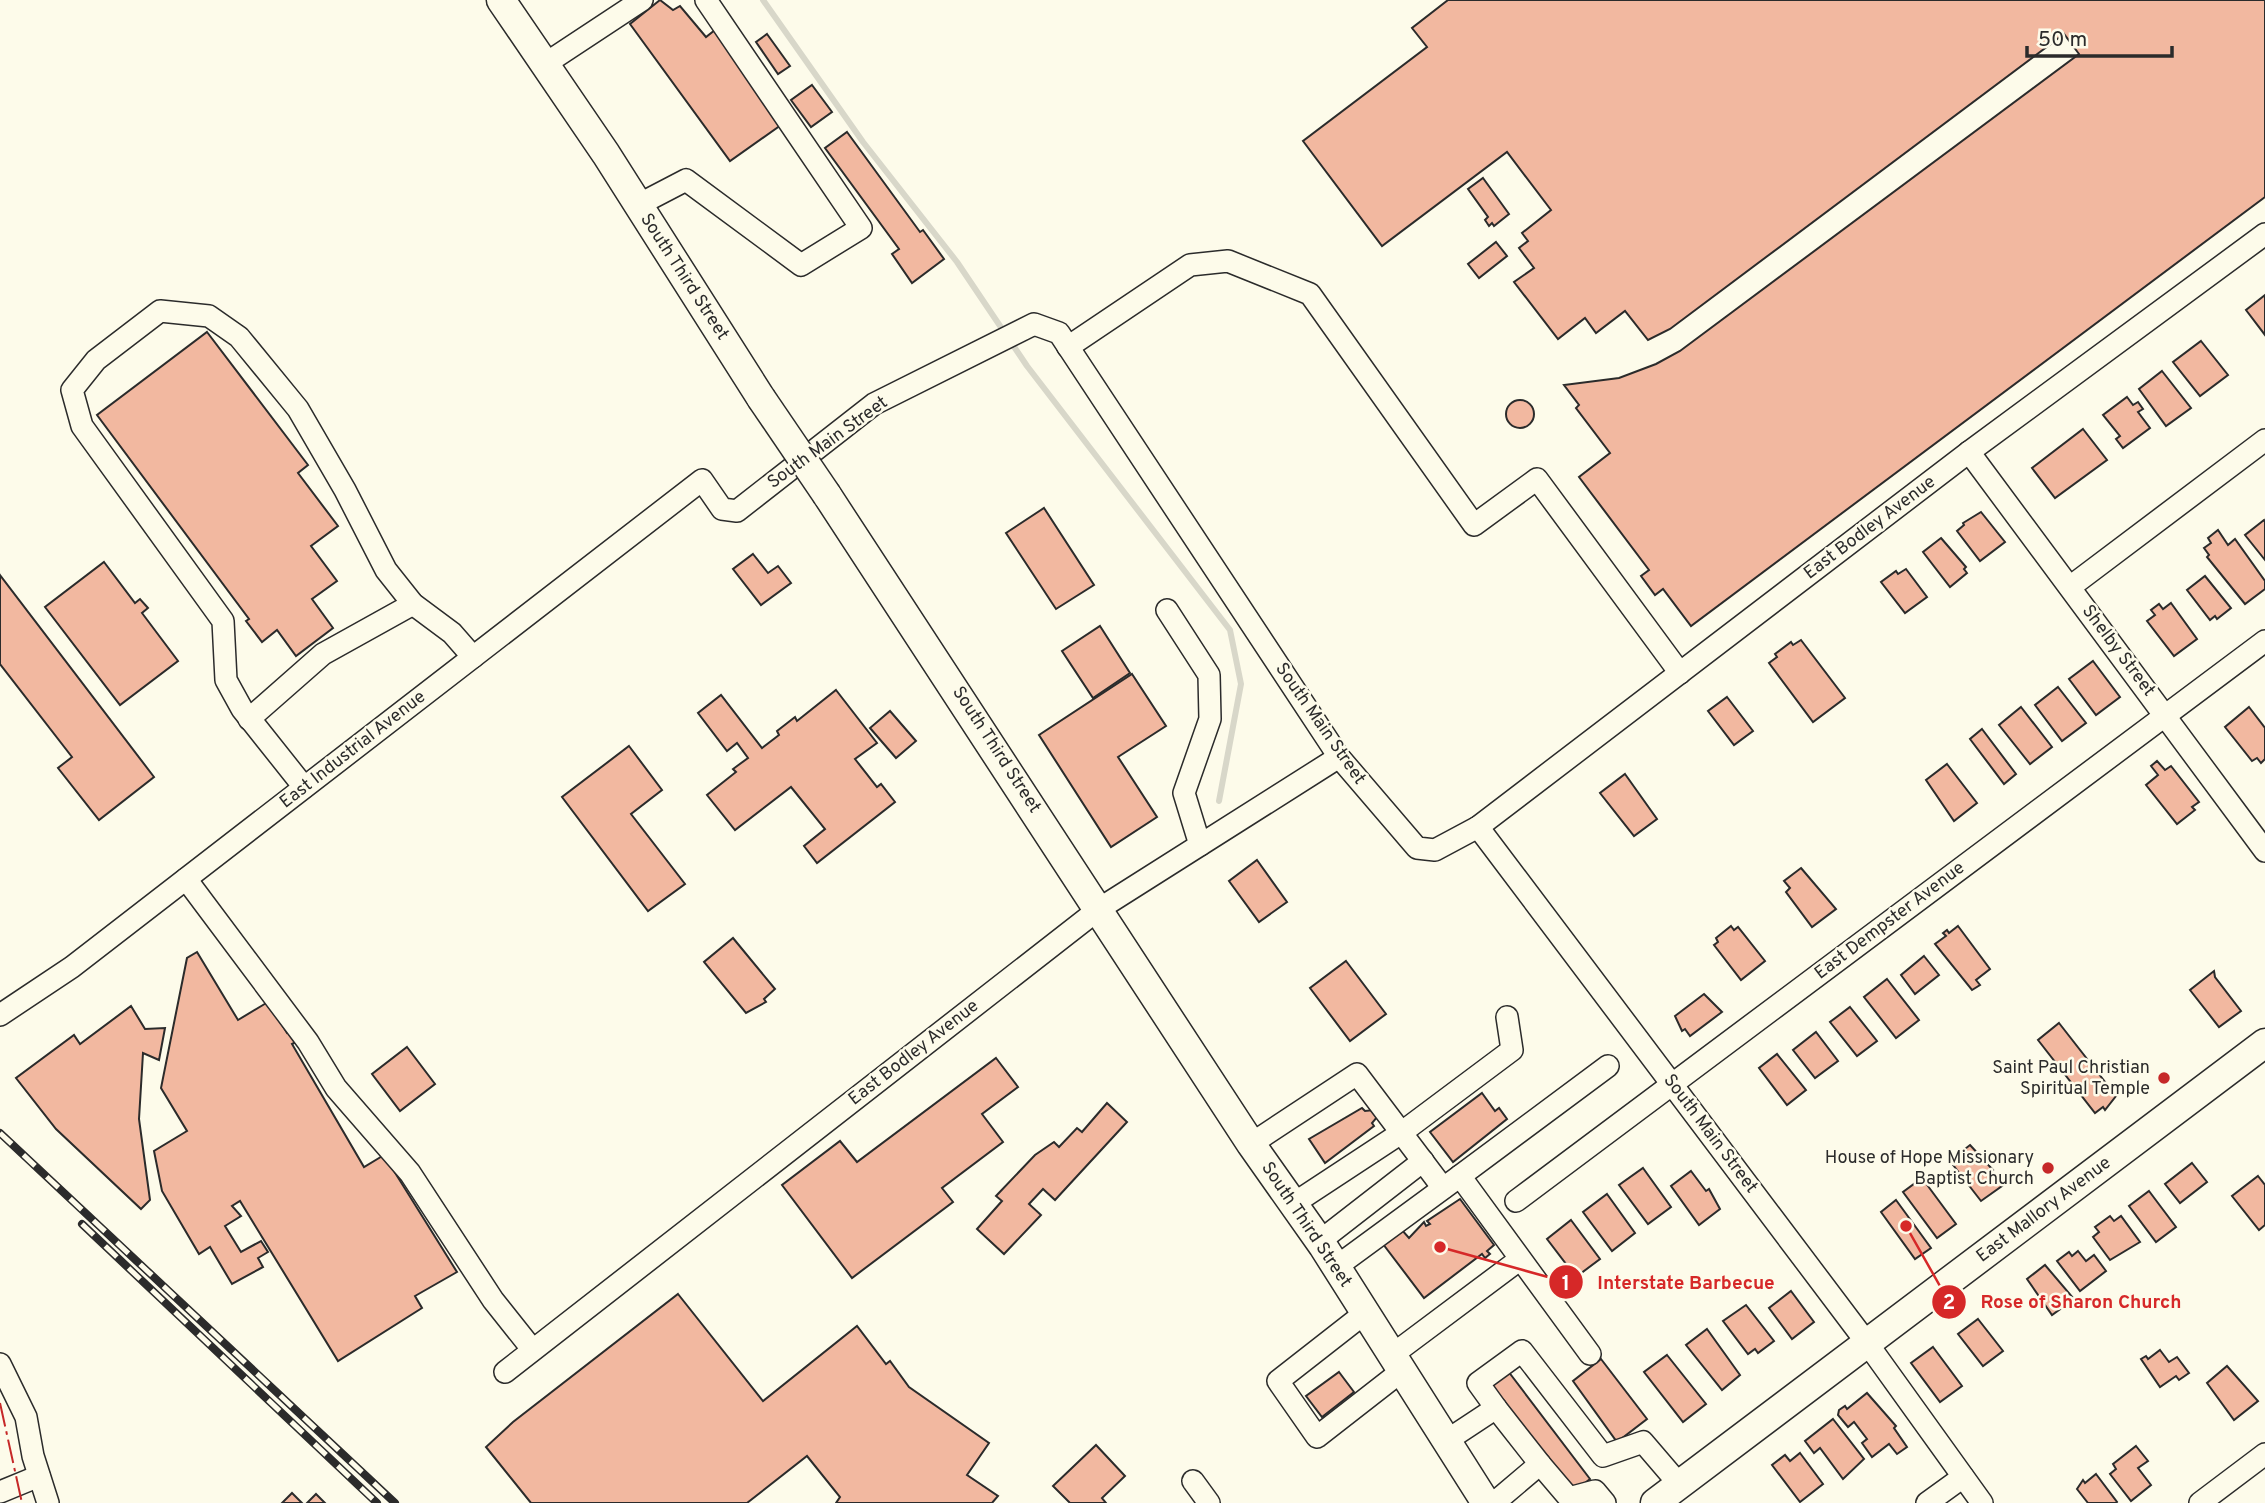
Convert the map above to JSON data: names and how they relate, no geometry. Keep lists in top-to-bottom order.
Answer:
{
  "streets": {
    "main road": ["South Third Street", "East Mallory Avenue"],
    "street": [
      "South Main Street",
      "East Bodley Avenue",
      "Shelby Street",
      "East Industrial Avenue",
      "East Dempster Avenue"
    ]
  },
  "crossings": [
    ["South Third Street", "East Bodley Avenue"],
    ["South Main Street", "East Bodley Avenue"],
    ["South Main Street", "East Industrial Avenue"],
    ["South Main Street", "East Dempster Avenue"],
    ["South Main Street", "East Mallory Avenue"],
    ["East Bodley Avenue", "Shelby Street"],
    ["Shelby Street", "East Dempster Avenue"]
  ],
  "places": [
    "Saint Paul Christian Spiritual Temple",
    "House of Hope Missionary Baptist Church",
    "Rose of Sharon Church",
    "Interstate Barbecue"
  ],
  "scale_bar": "50 m"
}
